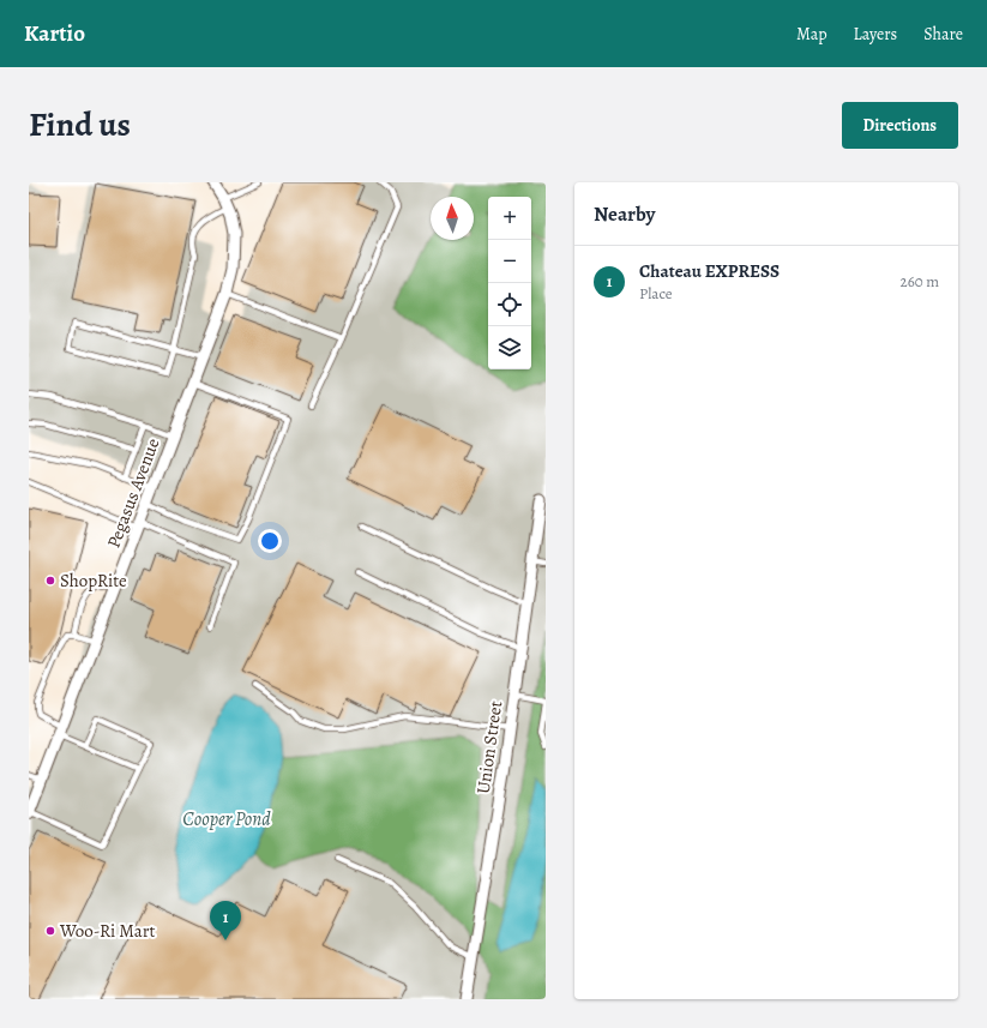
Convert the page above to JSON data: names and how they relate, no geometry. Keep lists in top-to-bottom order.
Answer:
{
  "streets": {
    "street": ["Pegasus Avenue", "Union Street"]
  },
  "water": ["Cooper Pond"],
  "places": ["ShopRite", "Woo-Ri Mart"],
  "north": "top",
  "page": {
    "header": "Kartio",
    "nav": ["Map", "Layers", "Share"],
    "title": "Find us",
    "buttons": "Directions",
    "heading": "Nearby",
    "map_buttons": ["+", "−"],
    "list": [
      {
        "mark": "1",
        "name": "Chateau EXPRESS",
        "note": "Place",
        "value": "260 m"
      }
    ],
    "pins": "1"
  }
}
